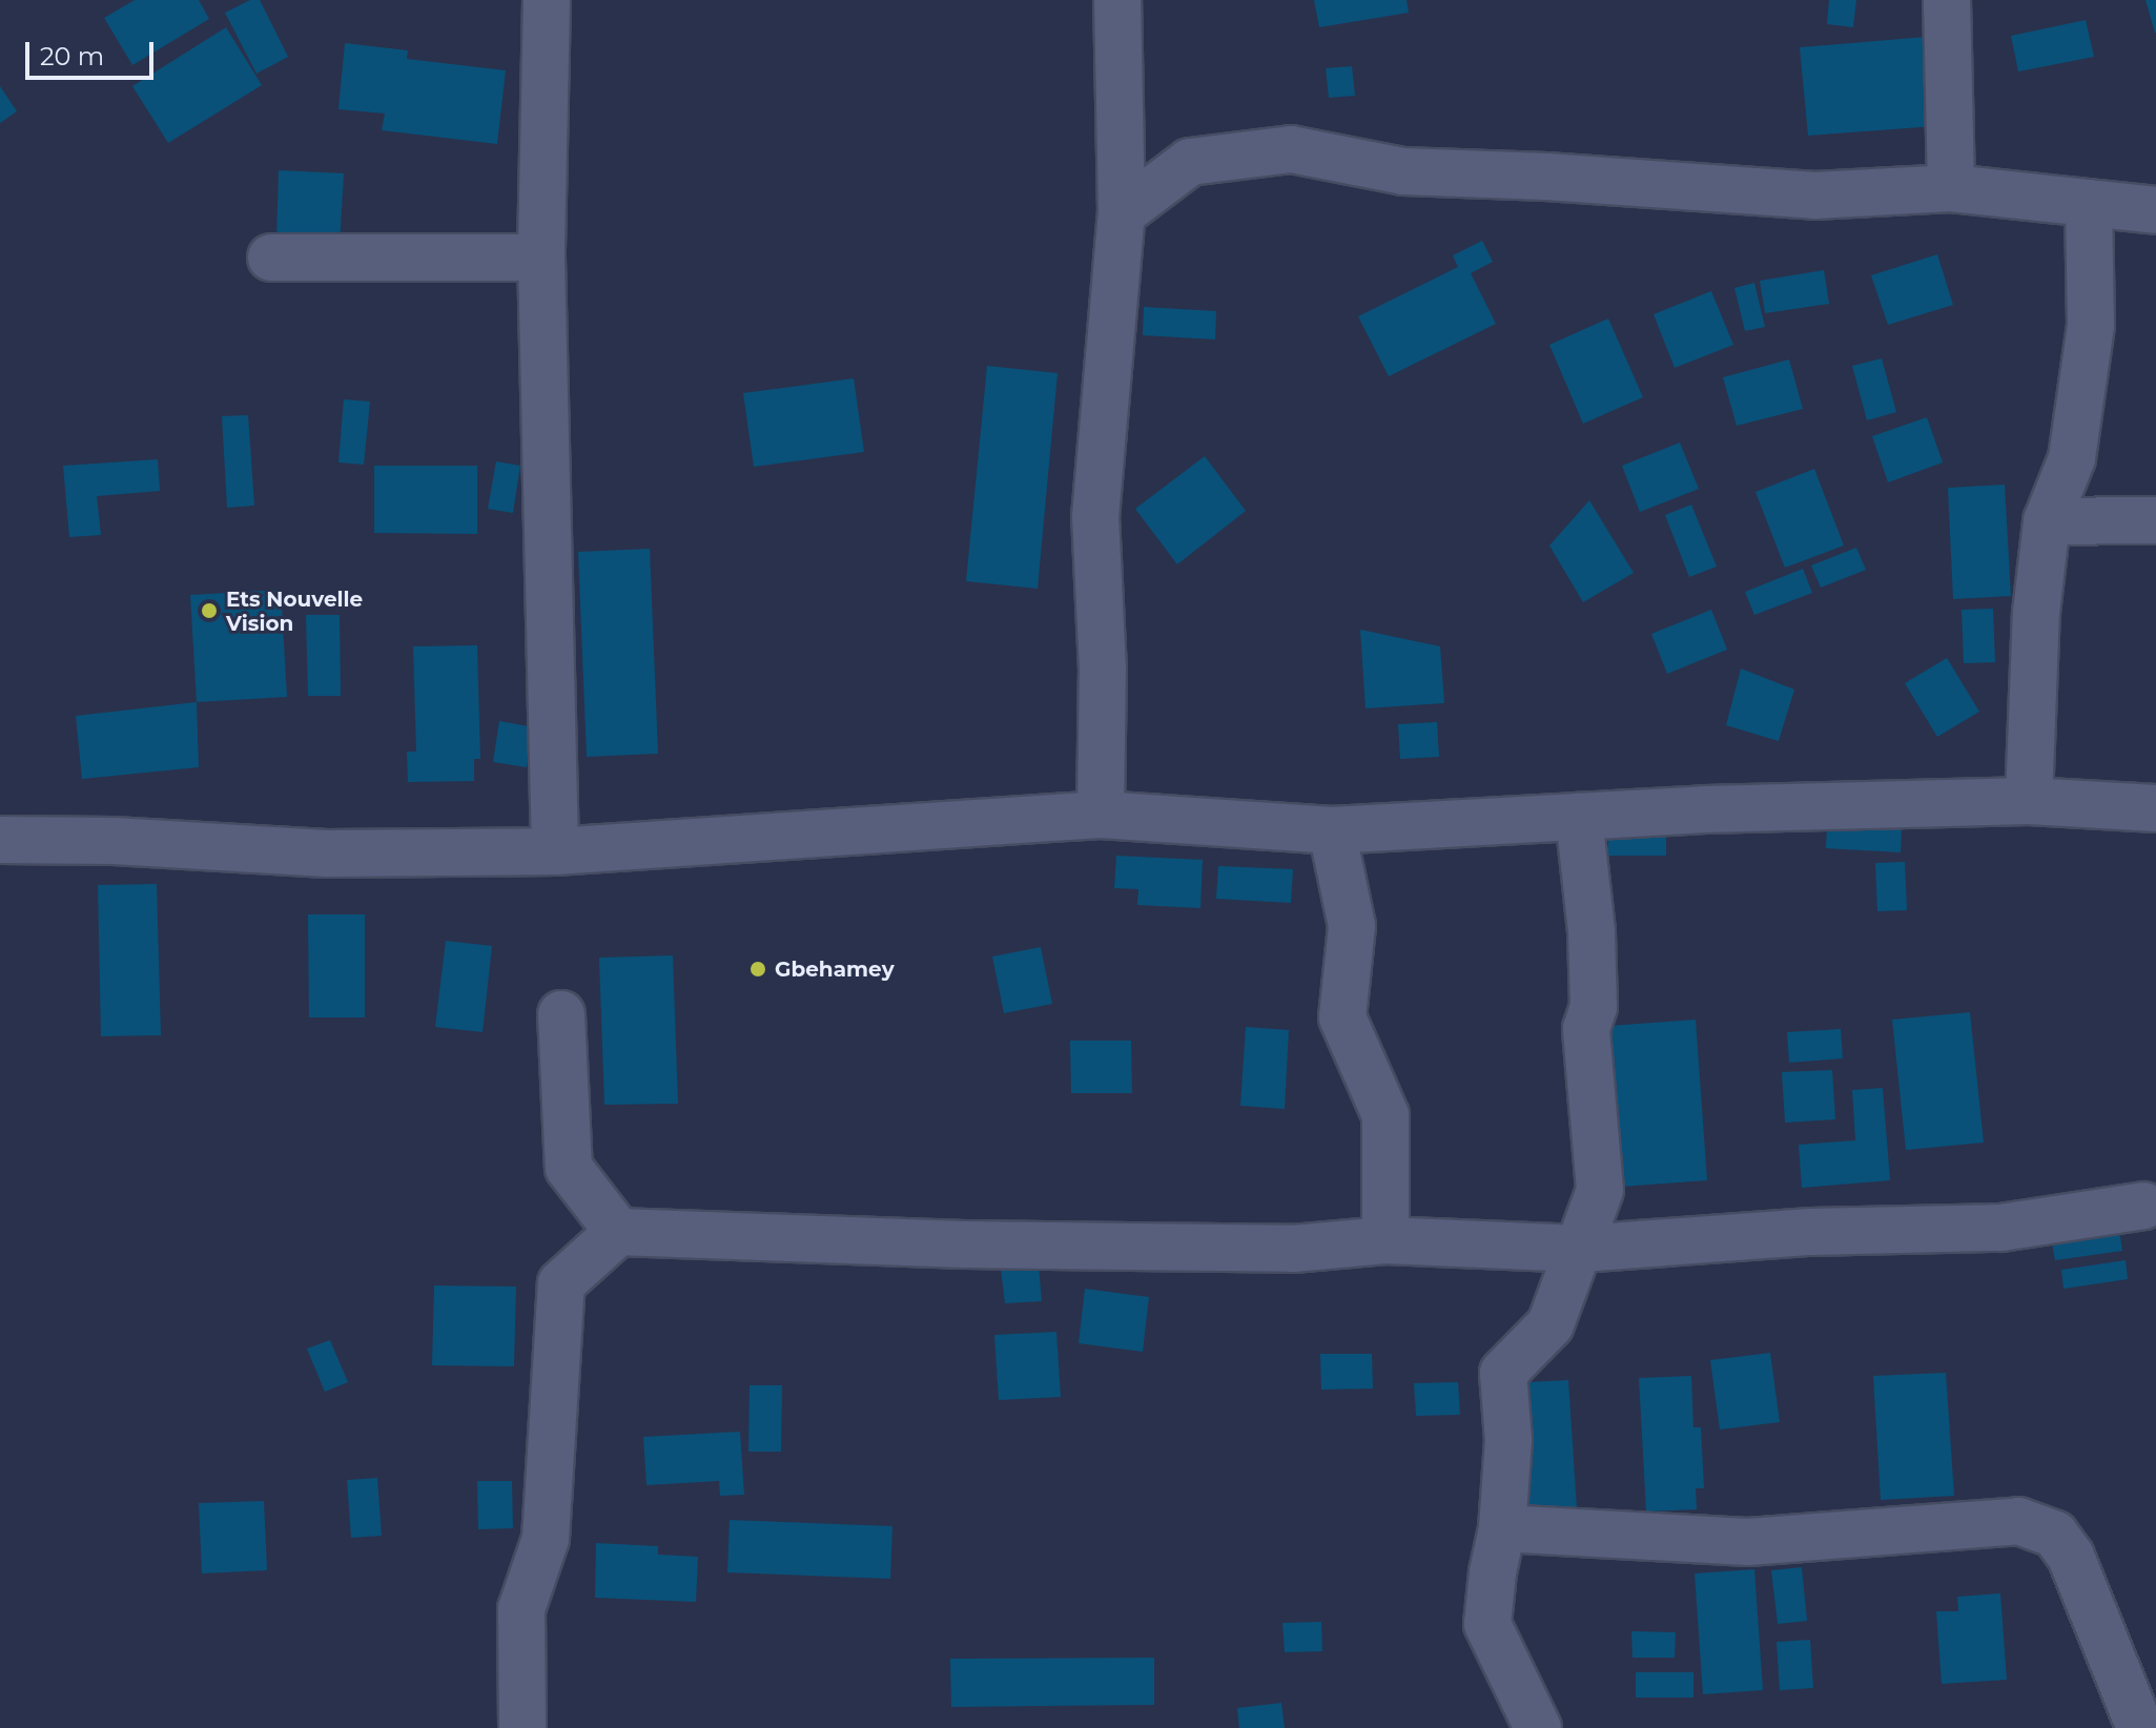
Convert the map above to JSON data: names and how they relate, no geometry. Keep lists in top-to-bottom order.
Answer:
{
  "places": ["Ets Nouvelle Vision", "Gbehamey"],
  "scale_bar": "20 m"
}
